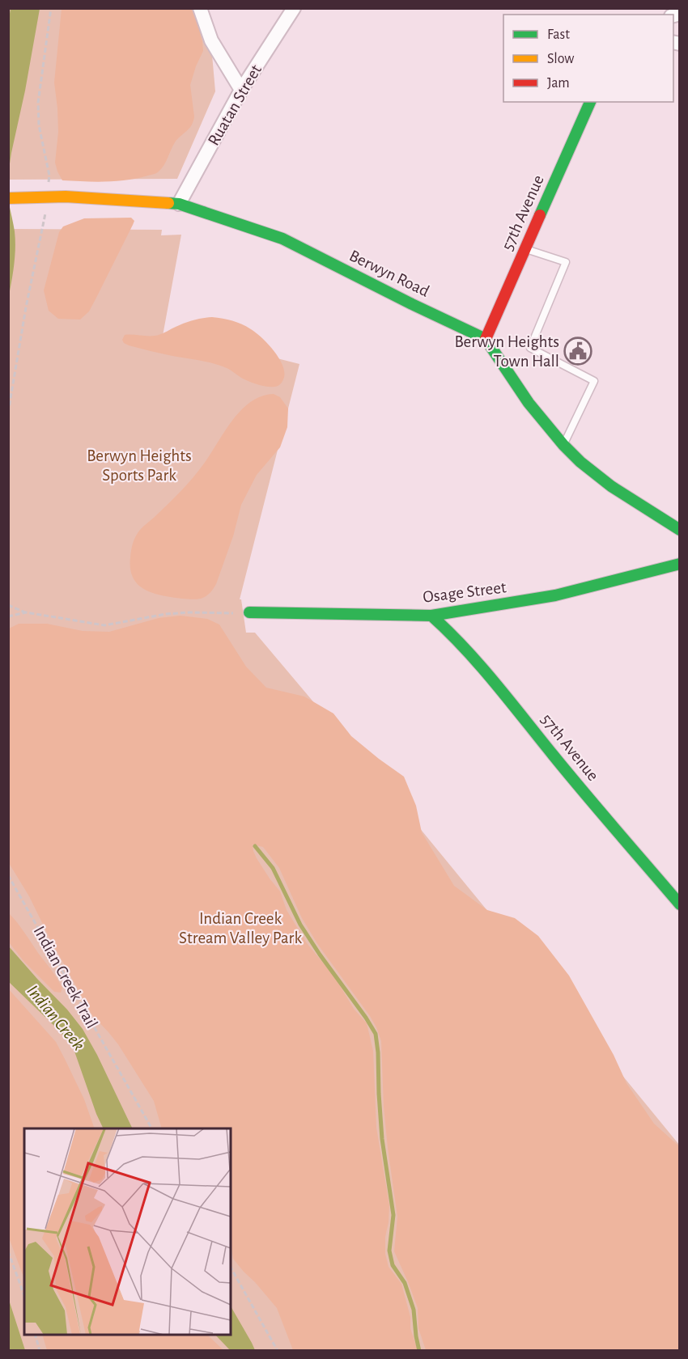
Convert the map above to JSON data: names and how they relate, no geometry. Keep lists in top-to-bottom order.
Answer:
{
  "streets": {
    "street": [
      "Ruatan Street",
      "57th Avenue",
      "Berwyn Road",
      "Osage Street"
    ],
    "path": ["Indian Creek Trail"]
  },
  "crossings": [
    ["Ruatan Street", "Berwyn Road"],
    ["57th Avenue", "Berwyn Road"],
    ["57th Avenue", "Osage Street"]
  ],
  "water": ["Indian Creek"],
  "parks": ["Berwyn Heights Sports Park", "Indian Creek Stream Valley Park"],
  "places": {
    "public building": ["Berwyn Heights Town Hall"]
  },
  "legend": ["Fast", "Slow", "Jam"]
}
